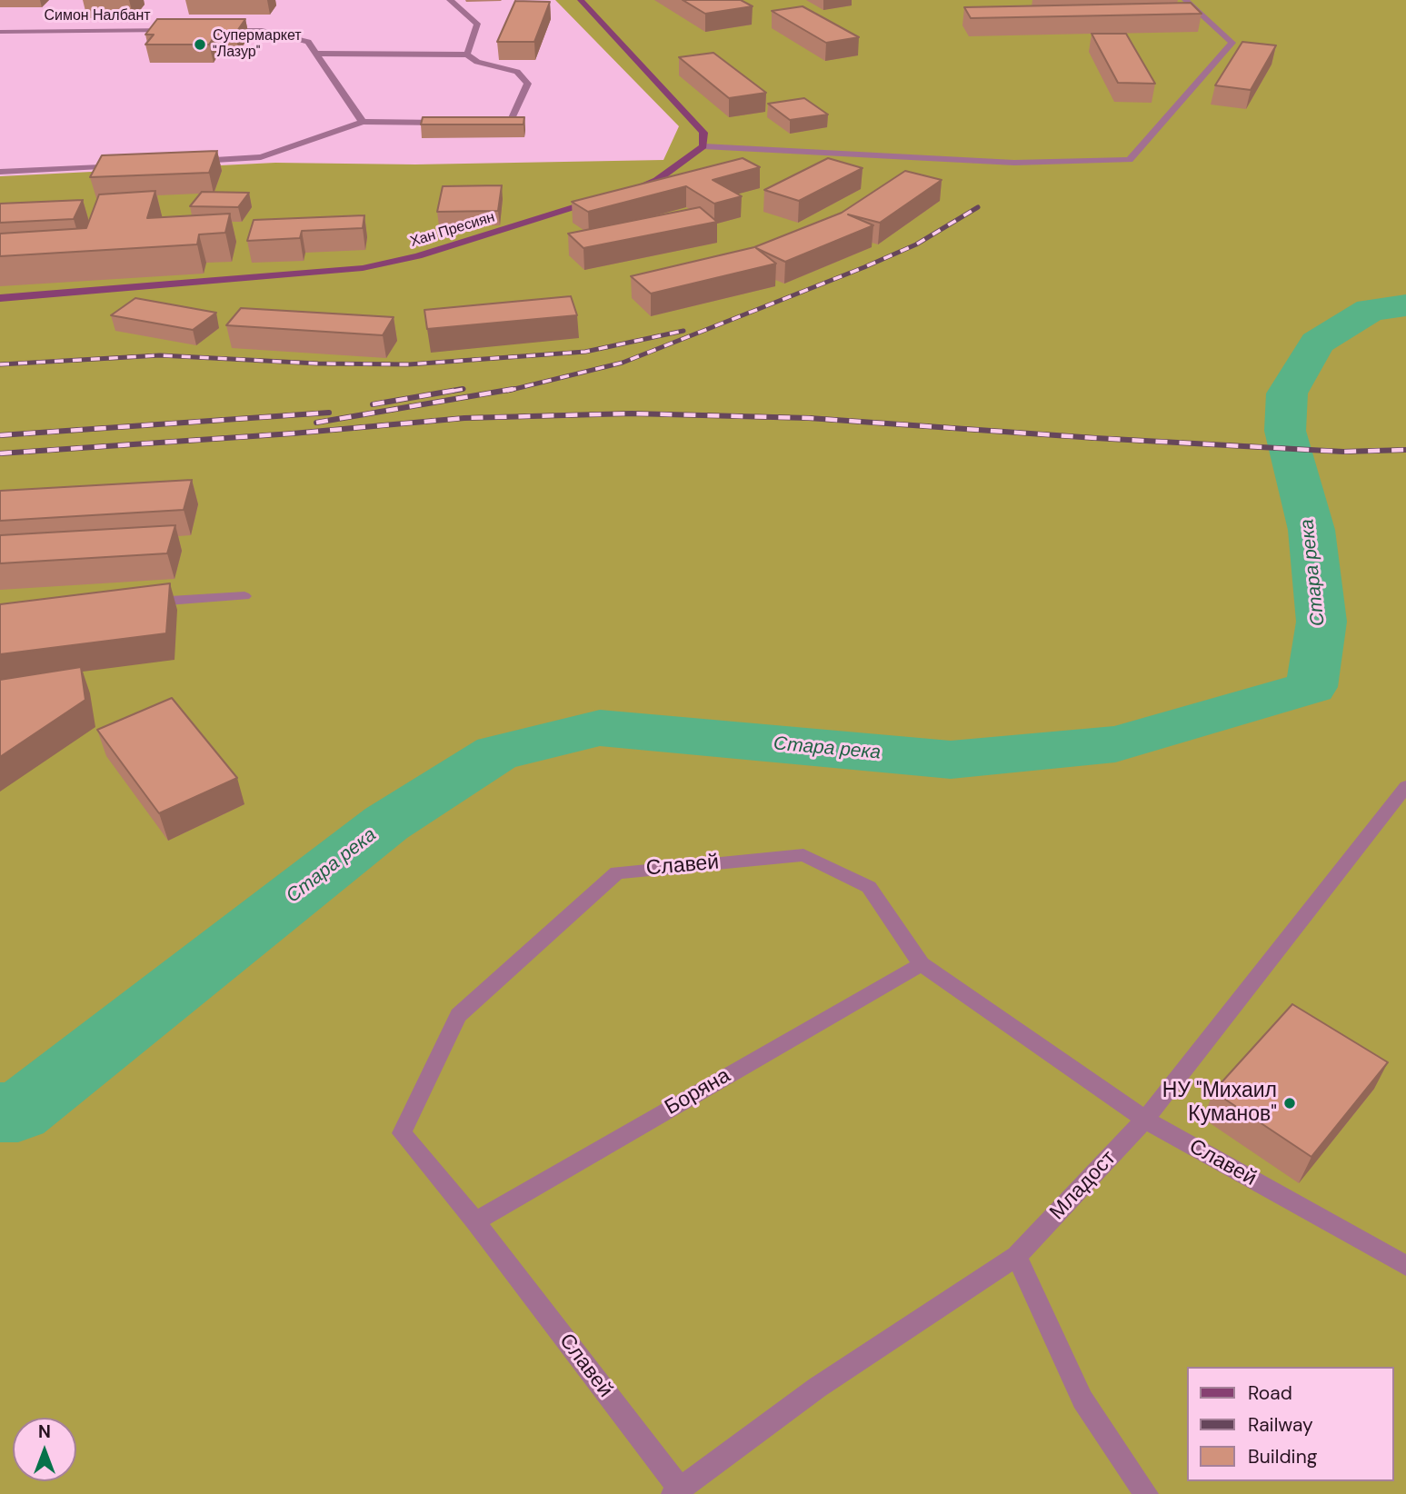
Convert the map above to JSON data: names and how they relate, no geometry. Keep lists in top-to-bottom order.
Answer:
{
  "streets": {
    "street": [
      "Симон Налбант",
      "Хан Пресиян",
      "Славей",
      "Боряна",
      "Младост"
    ]
  },
  "crossings": [
    ["Славей", "Боряна"],
    ["Славей", "Младост"]
  ],
  "water": ["Стара река"],
  "places": ["Супермаркет \"Лазур\"", "НУ \"Михаил Куманов\""],
  "legend": ["Road", "Railway", "Building"],
  "north": "top"
}
